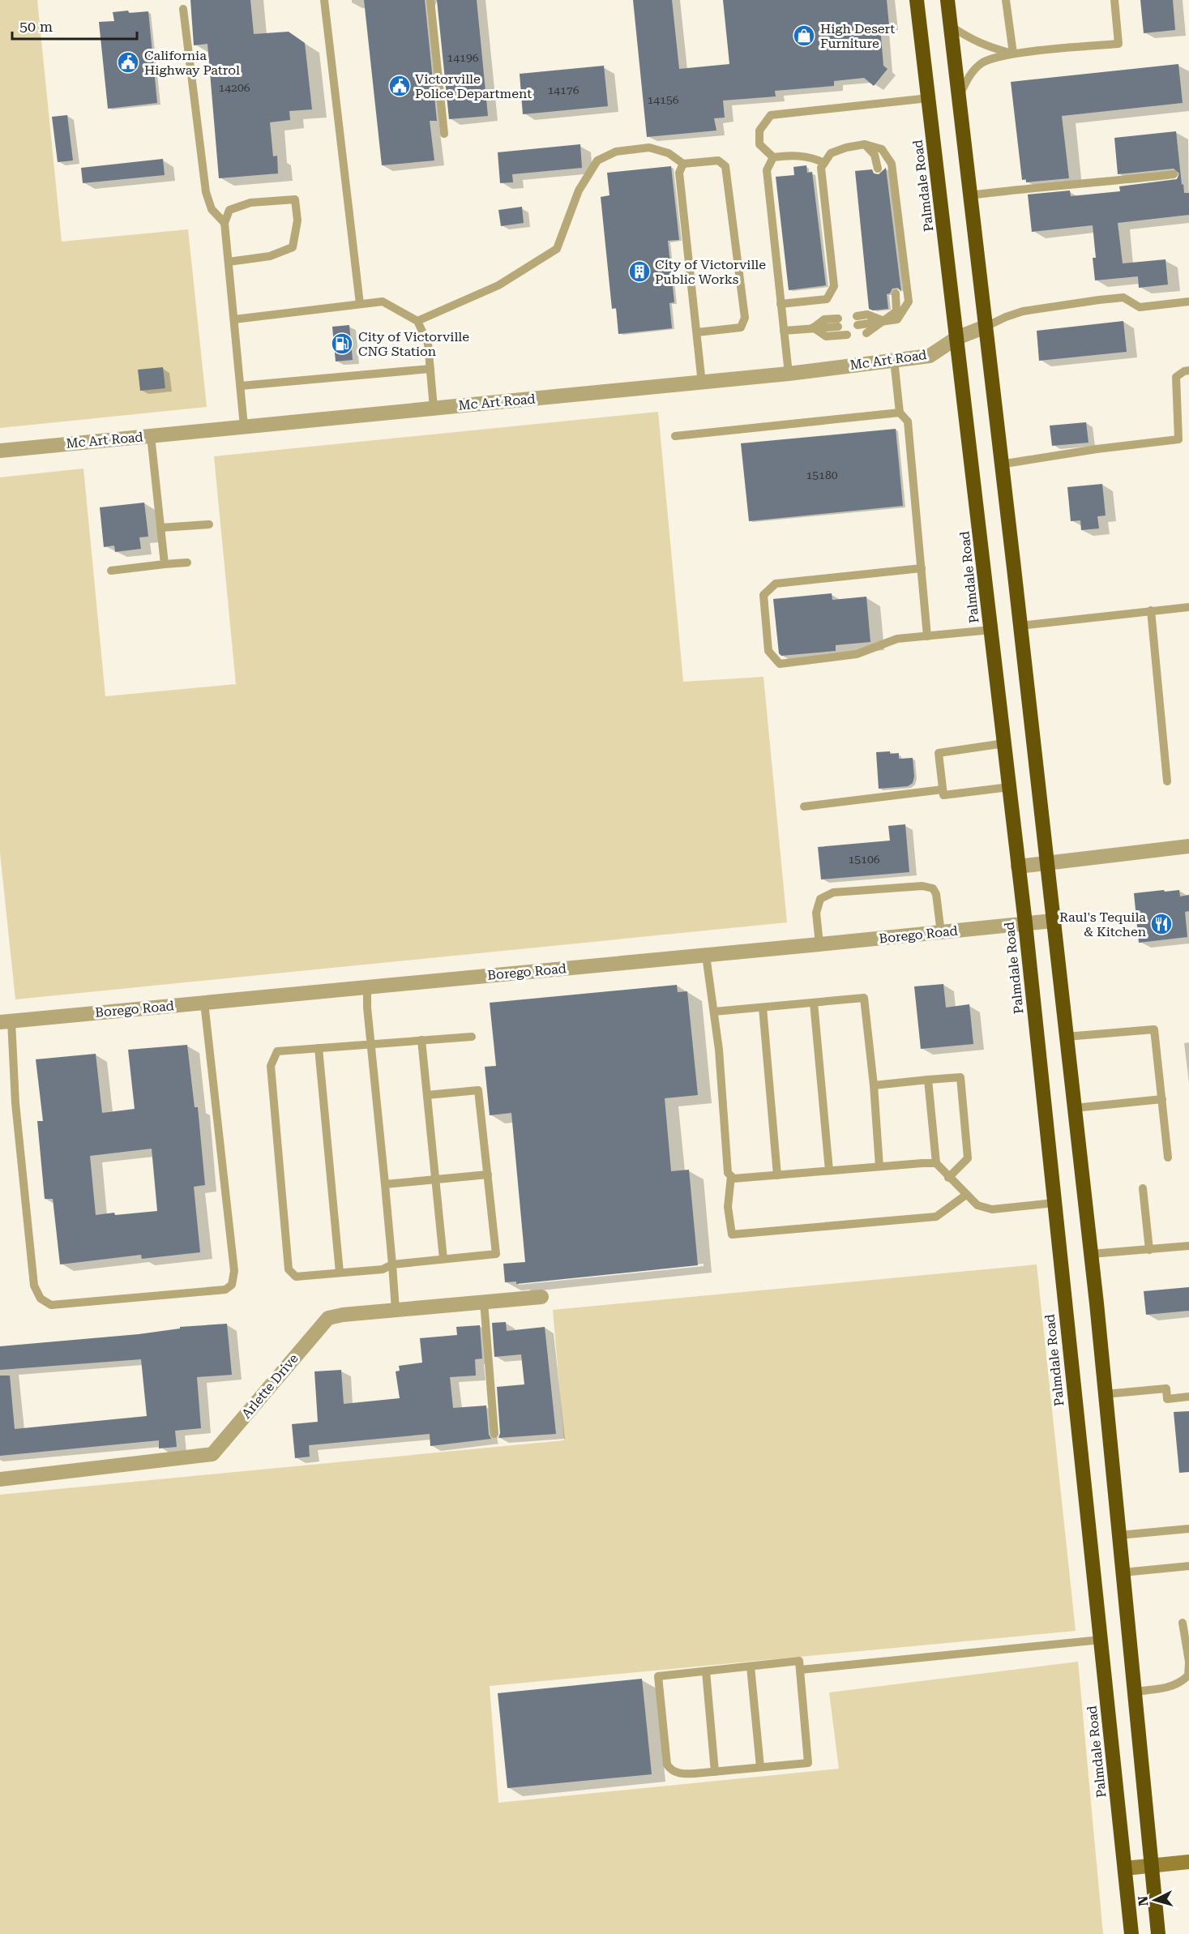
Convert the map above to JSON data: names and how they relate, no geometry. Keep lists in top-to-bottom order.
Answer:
{
  "streets": {
    "highway": ["Palmdale Road"],
    "street": ["Mc Art Road", "Borego Road", "Arlette Drive"]
  },
  "crossings": [
    ["Palmdale Road", "Mc Art Road"],
    ["Palmdale Road", "Borego Road"]
  ],
  "places": {
    "shop": ["High Desert Furniture"],
    "public building": ["California Highway Patrol", "Victorville Police Department"],
    "building": ["City of Victorville Public Works"],
    "fuel station": ["City of Victorville CNG Station"],
    "restaurant": ["Raul's Tequila & Kitchen"]
  },
  "house_numbers": [
    "14196",
    "14206",
    "14176",
    "14156",
    "15180",
    "15106"
  ],
  "scale_bar": "50 m",
  "north": "left"
}
